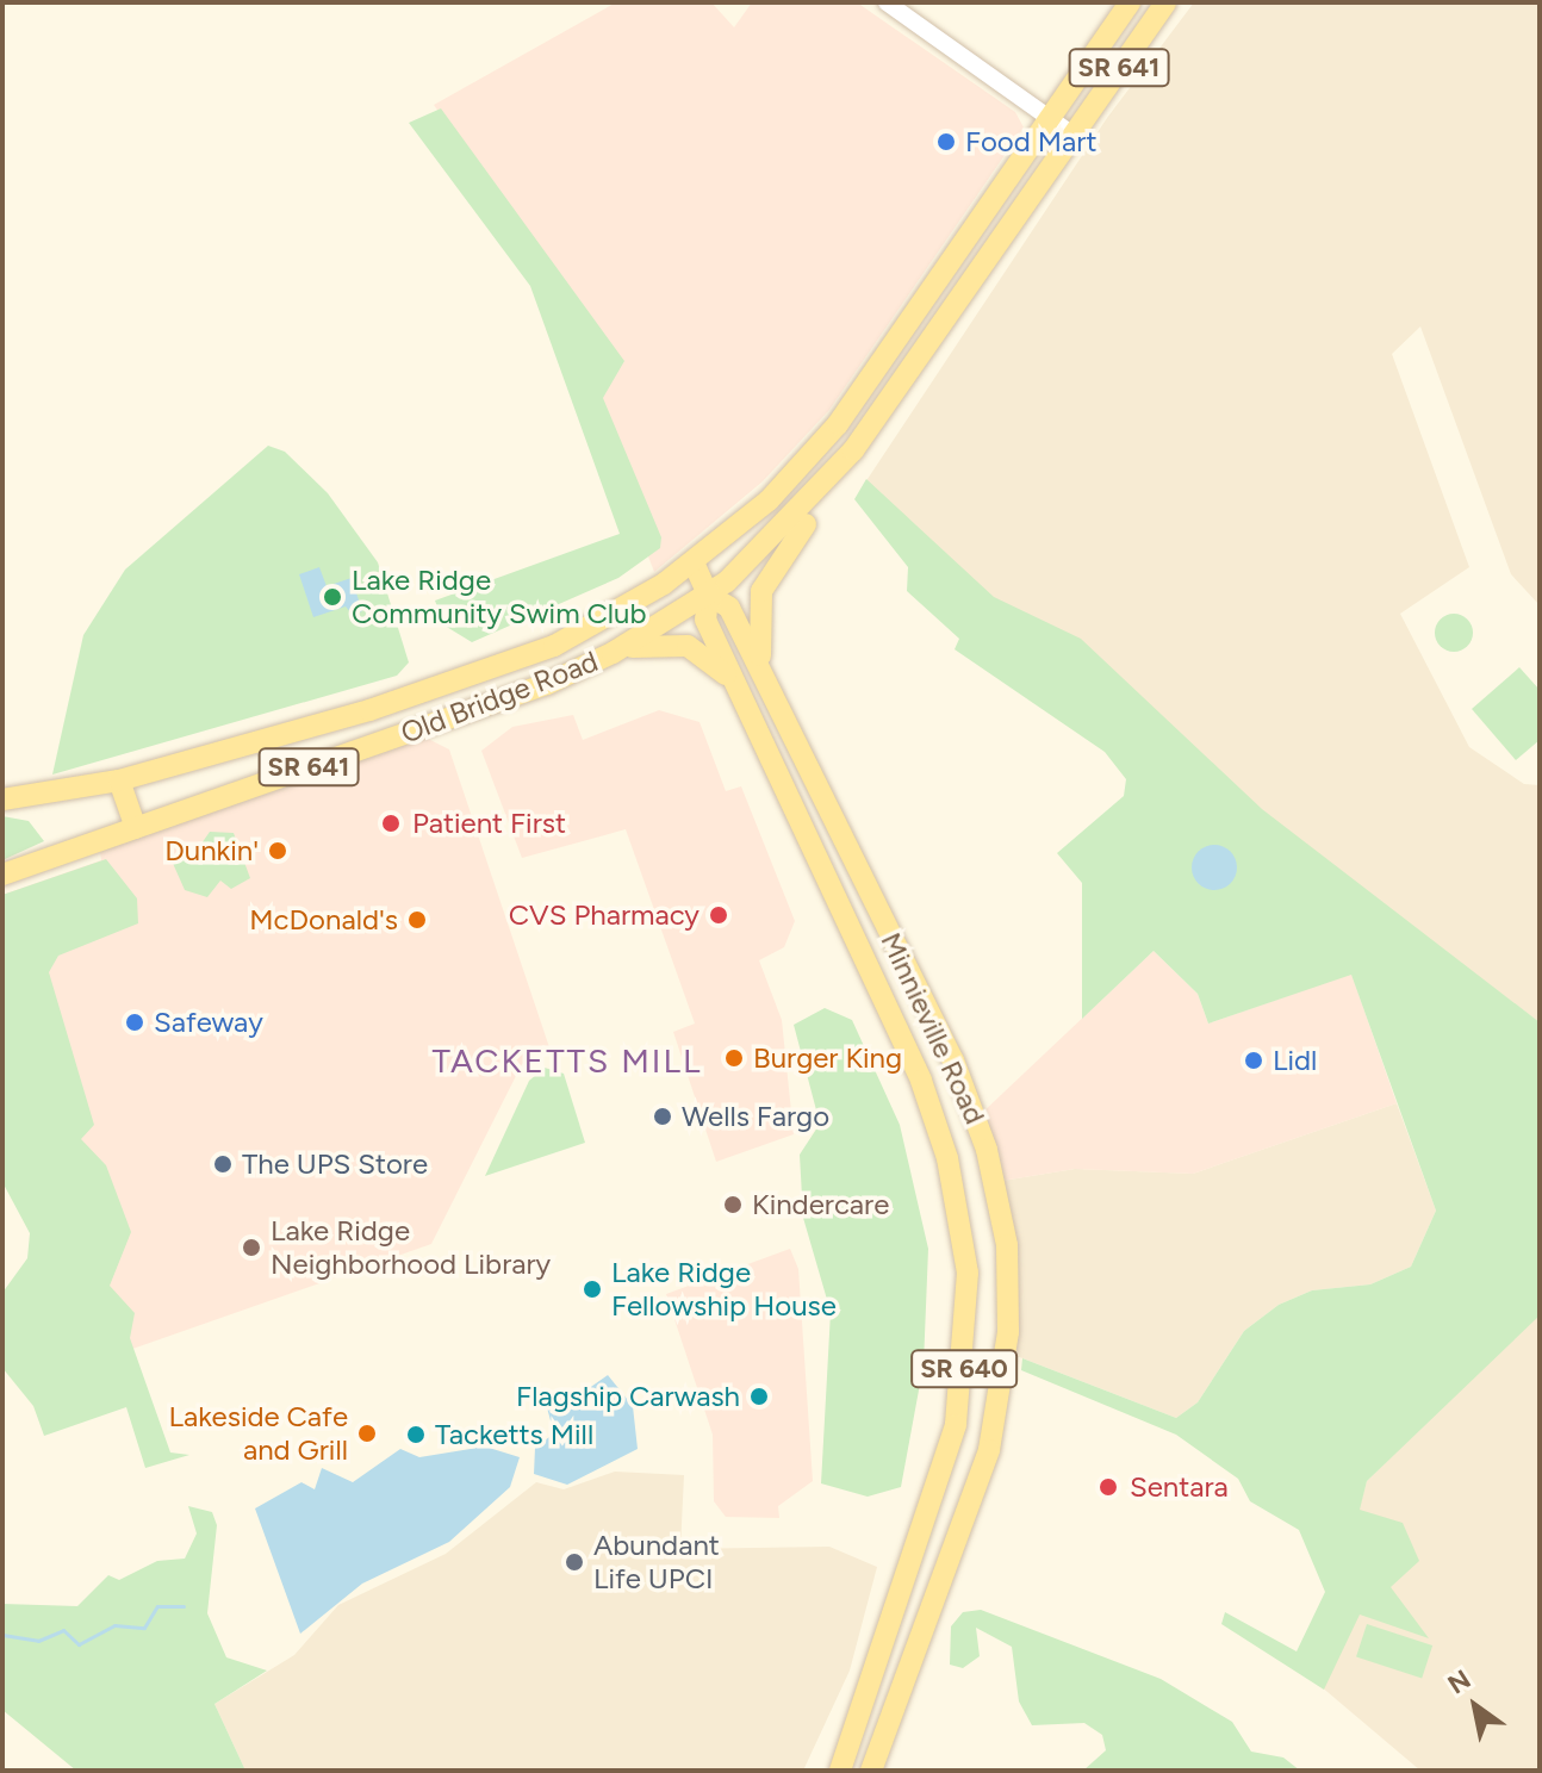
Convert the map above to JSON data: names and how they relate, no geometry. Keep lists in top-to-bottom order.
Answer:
{
  "streets": {
    "main road": [
      "SR 641",
      "Old Bridge Road",
      "Minnieville Road",
      "SR 640"
    ]
  },
  "crossings": [
    ["Old Bridge Road", "Minnieville Road"]
  ],
  "districts": ["TACKETTS MILL"],
  "places": [
    "Food Mart",
    "Lake Ridge Community Swim Club",
    "Patient First",
    "Dunkin'",
    "CVS Pharmacy",
    "McDonald's",
    "Safeway",
    "Burger King",
    "Lidl",
    "Wells Fargo",
    "The UPS Store",
    "Kindercare",
    "Lake Ridge Neighborhood Library",
    "Lake Ridge Fellowship House",
    "Flagship Carwash",
    "Lakeside Cafe and Grill",
    "Tacketts Mill",
    "Sentara",
    "Abundant Life UPCI"
  ],
  "north": "top left"
}
